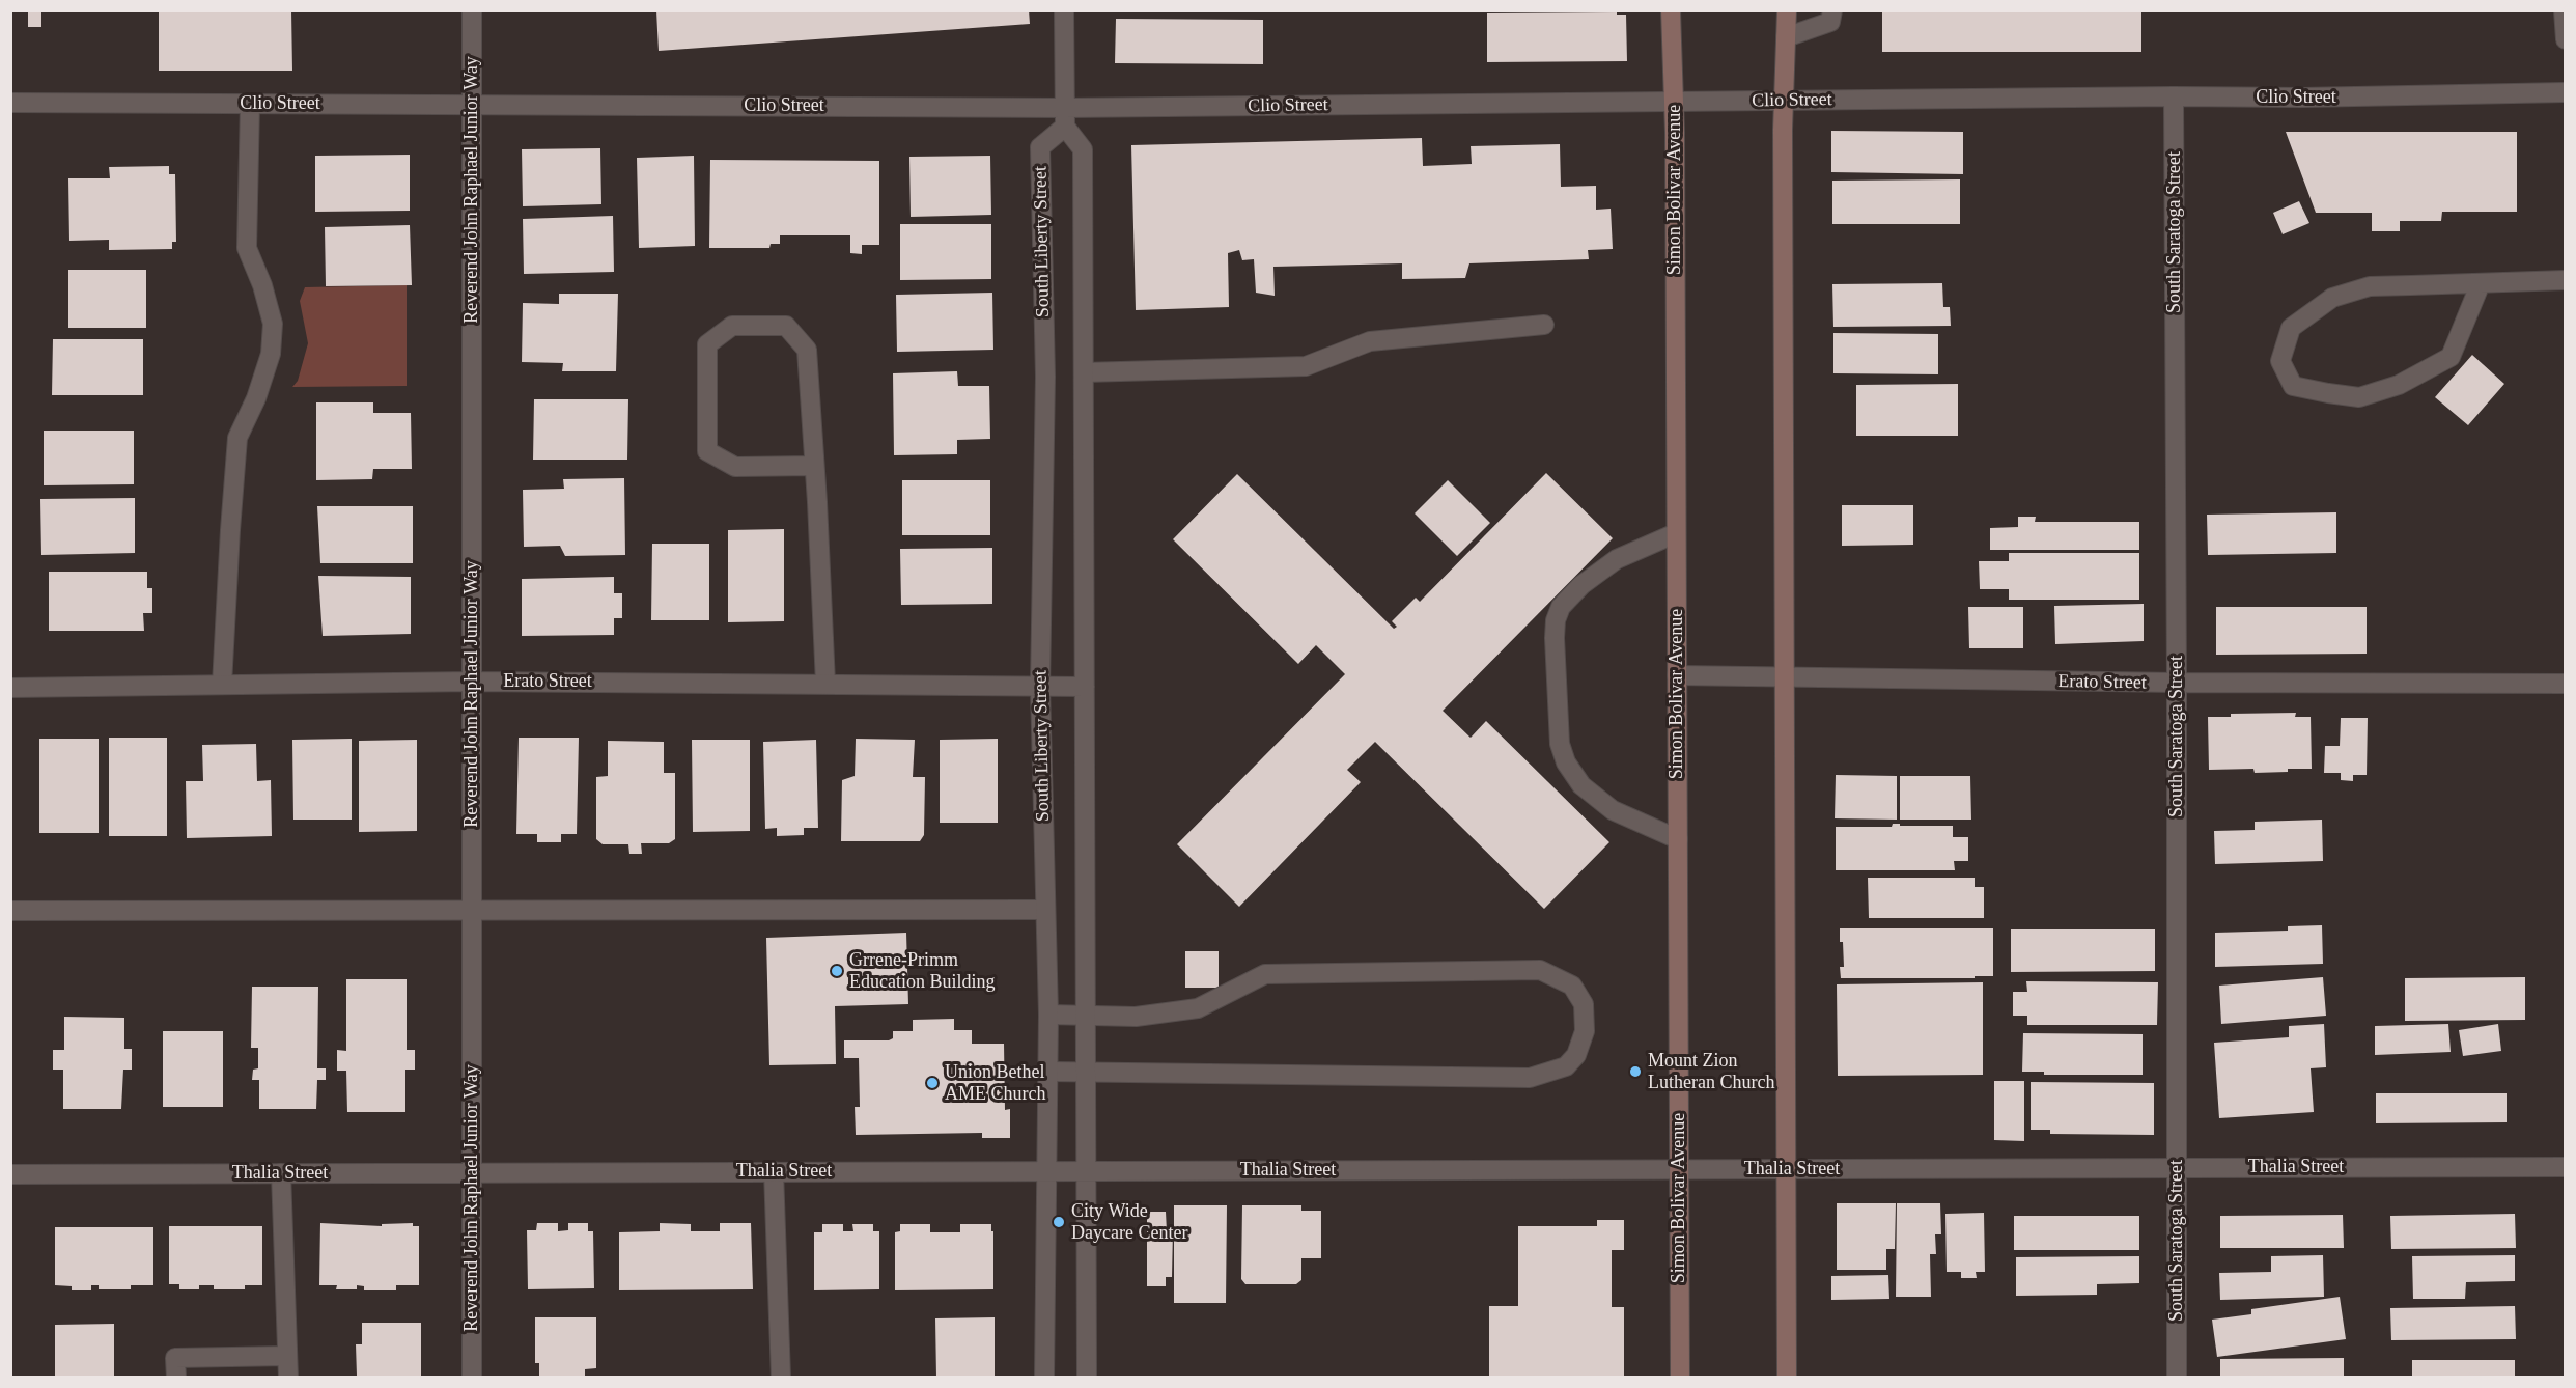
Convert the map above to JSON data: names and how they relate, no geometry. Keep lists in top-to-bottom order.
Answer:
{
  "streets": {
    "street": [
      "Clio Street",
      "Reverend John Raphael Junior Way",
      "Simon Bolivar Avenue",
      "South Saratoga Street",
      "South Liberty Street",
      "Erato Street",
      "Thalia Street"
    ]
  },
  "crossings": [
    ["Clio Street", "Reverend John Raphael Junior Way"],
    ["Clio Street", "Simon Bolivar Avenue"],
    ["Clio Street", "South Saratoga Street"],
    ["Clio Street", "South Liberty Street"],
    ["Reverend John Raphael Junior Way", "Erato Street"],
    ["Reverend John Raphael Junior Way", "Thalia Street"],
    ["Simon Bolivar Avenue", "Erato Street"],
    ["Simon Bolivar Avenue", "Thalia Street"],
    ["South Saratoga Street", "Erato Street"],
    ["South Saratoga Street", "Thalia Street"],
    ["South Liberty Street", "Erato Street"],
    ["South Liberty Street", "Thalia Street"]
  ],
  "places": [
    "Grrene-Primm Education Building",
    "Mount Zion Lutheran Church",
    "Union Bethel AME Church",
    "City Wide Daycare Center"
  ]
}
